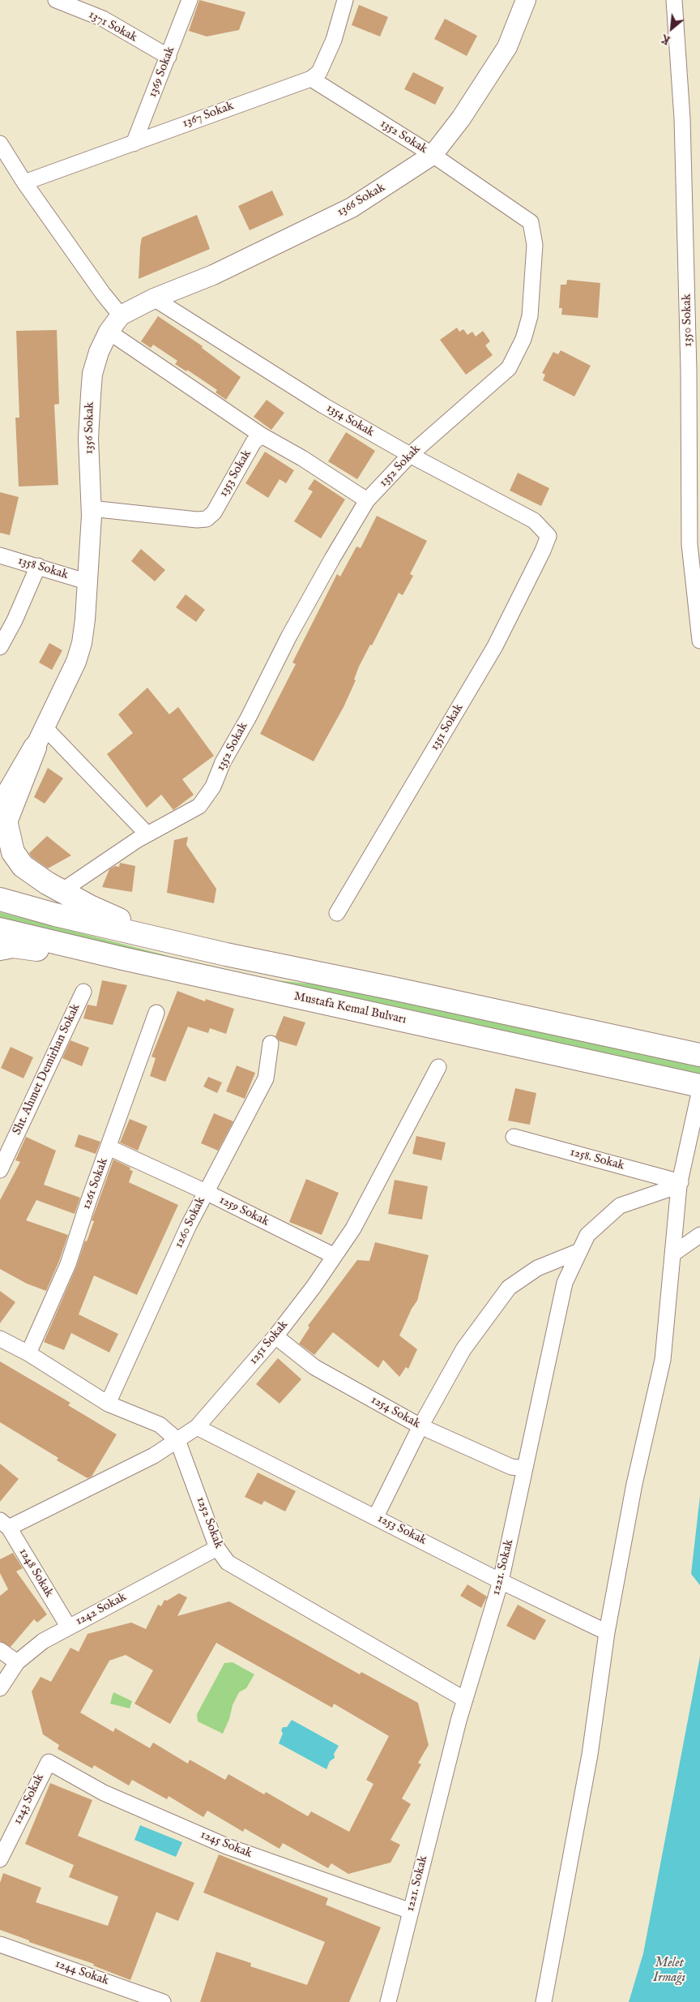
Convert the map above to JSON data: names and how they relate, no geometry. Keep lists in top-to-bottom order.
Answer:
{
  "streets": {
    "highway": ["Mustafa Kemal Bulvarı"],
    "street": [
      "1371 Sokak",
      "1369 Sokak",
      "1367 Sokak",
      "1352 Sokak",
      "1366 Sokak",
      "1350 Sokak",
      "1354 Sokak",
      "1356 Sokak",
      "1353 Sokak",
      "1358 Sokak",
      "1351 Sokak",
      "Sht. Ahmet Demirhan Sokak",
      "1258. Sokak",
      "1261 Sokak",
      "1259 Sokak",
      "1260 Sokak",
      "1251 Sokak",
      "1254 Sokak",
      "1252 Sokak",
      "1253 Sokak",
      "1221. Sokak",
      "1248 Sokak",
      "1242 Sokak",
      "1243 Sokak",
      "1245 Sokak",
      "1244 Sokak"
    ]
  },
  "crossings": [
    ["1371 Sokak", "1369 Sokak"],
    ["1369 Sokak", "1367 Sokak"],
    ["1367 Sokak", "1352 Sokak"],
    ["1352 Sokak", "1366 Sokak"],
    ["1352 Sokak", "1354 Sokak"],
    ["1366 Sokak", "1354 Sokak"],
    ["1366 Sokak", "1356 Sokak"],
    ["1354 Sokak", "1351 Sokak"],
    ["1356 Sokak", "1353 Sokak"],
    ["1356 Sokak", "1358 Sokak"],
    ["1258. Sokak", "1221. Sokak"],
    ["1261 Sokak", "1259 Sokak"],
    ["1261 Sokak", "1252 Sokak"],
    ["1259 Sokak", "1260 Sokak"],
    ["1259 Sokak", "1251 Sokak"],
    ["1260 Sokak", "1252 Sokak"],
    ["1251 Sokak", "1254 Sokak"],
    ["1251 Sokak", "1252 Sokak"],
    ["1251 Sokak", "1253 Sokak"],
    ["1251 Sokak", "1248 Sokak"],
    ["1254 Sokak", "1221. Sokak"],
    ["1252 Sokak", "1221. Sokak"],
    ["1252 Sokak", "1242 Sokak"],
    ["1253 Sokak", "1221. Sokak"],
    ["1221. Sokak", "1245 Sokak"],
    ["1248 Sokak", "1242 Sokak"],
    ["1243 Sokak", "1245 Sokak"]
  ],
  "water": ["Melet Irmağı"],
  "north": "bottom left"
}
